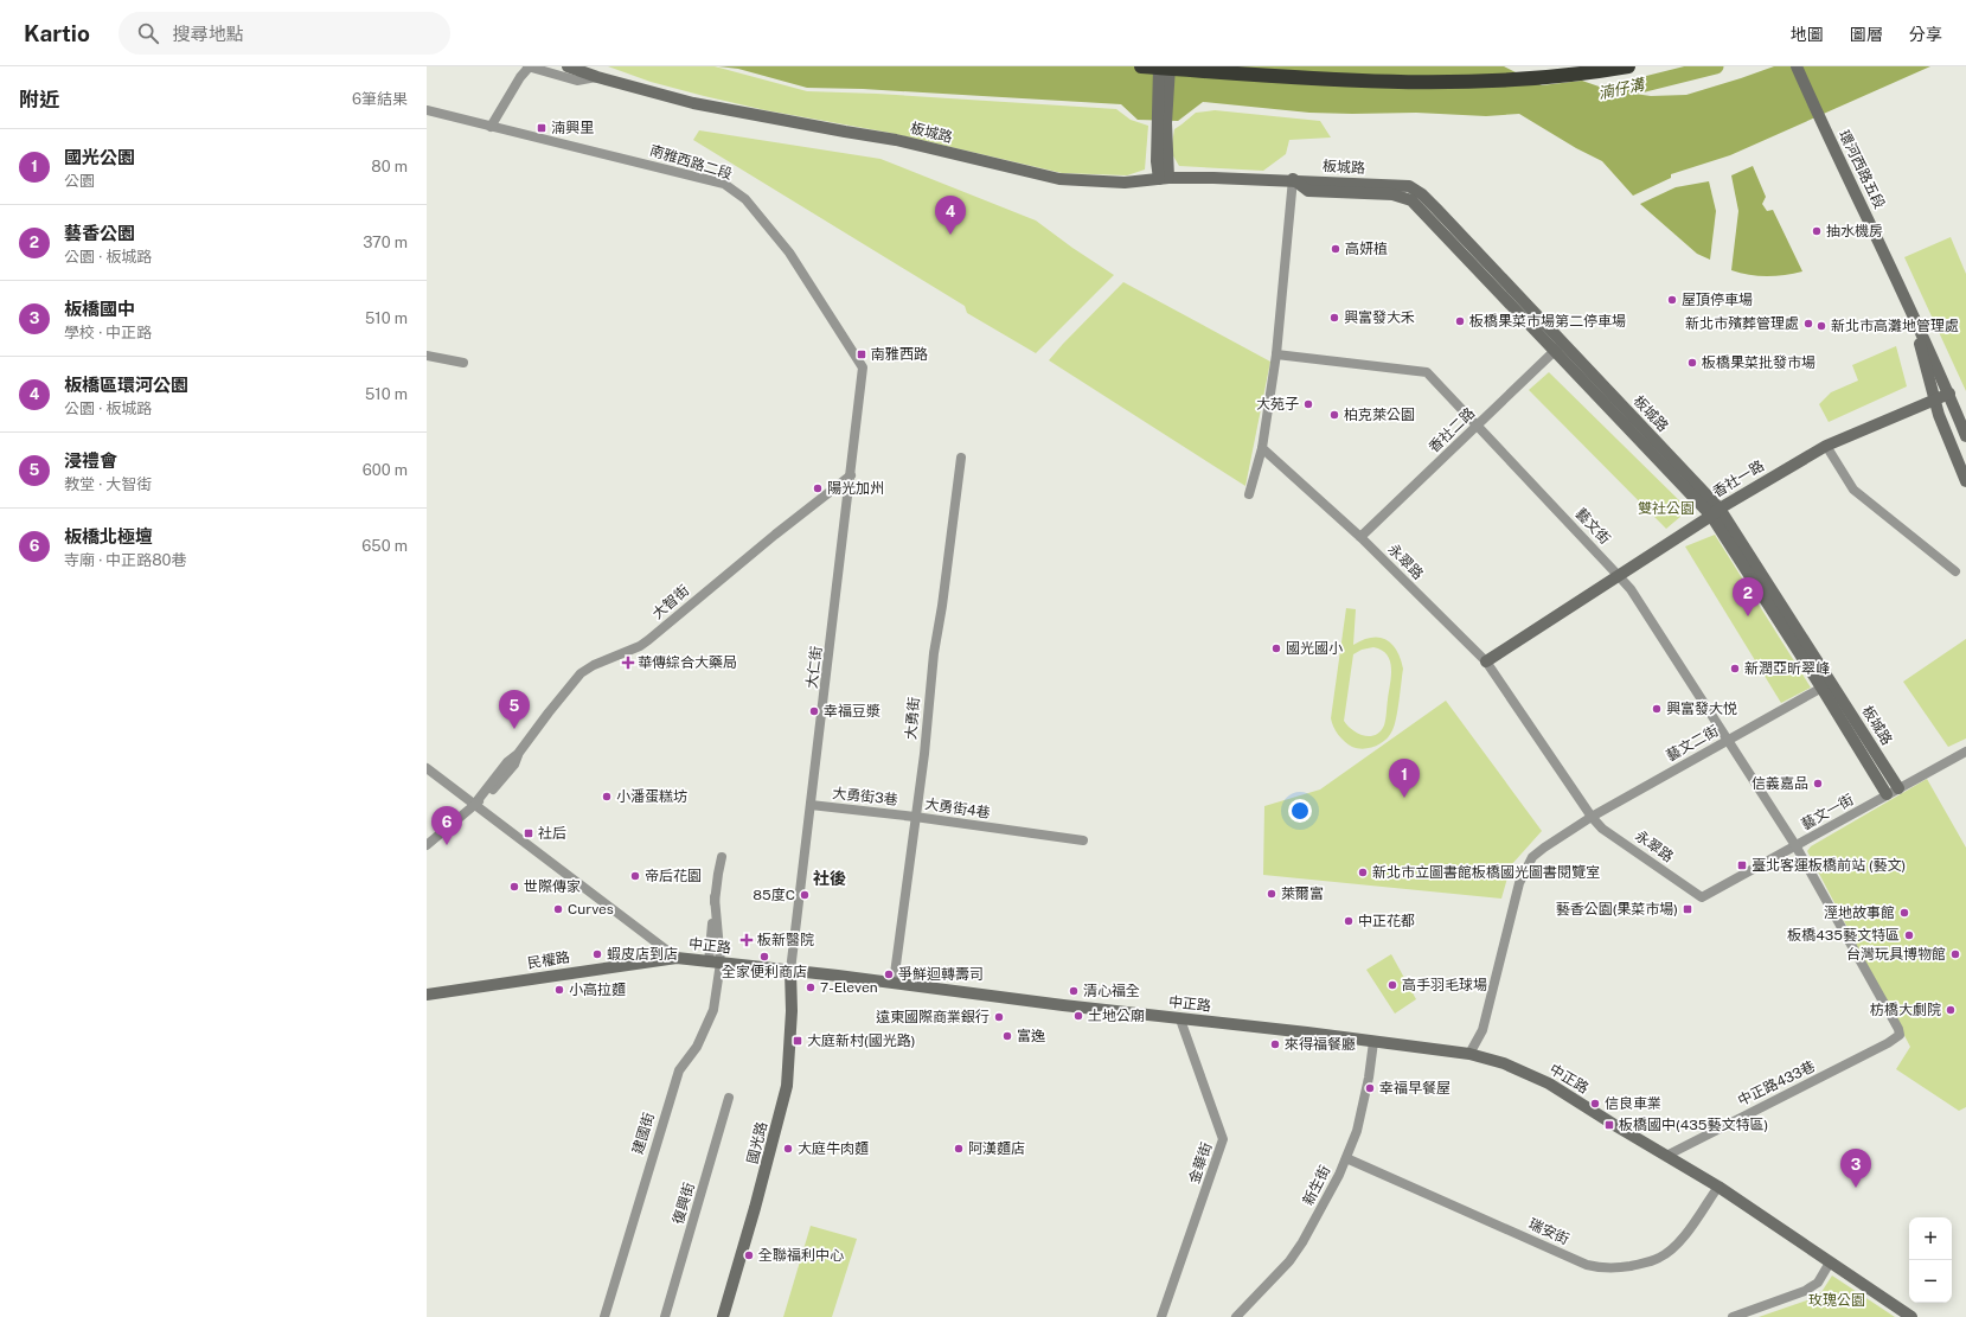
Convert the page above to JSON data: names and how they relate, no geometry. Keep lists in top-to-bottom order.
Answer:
{
  "streets": {
    "street": [
      "板城路",
      "南雅西路二段",
      "環河西路五段",
      "香社二路",
      "香社一路",
      "藝文街",
      "永翠路",
      "大智街",
      "大仁街",
      "大勇街",
      "藝文二街",
      "大勇街3巷",
      "大勇街4巷",
      "藝文一街",
      "中正路",
      "民權路",
      "中正路433巷",
      "建國街",
      "國光路",
      "金華街",
      "新生街",
      "復興街",
      "瑞安街"
    ]
  },
  "crossings": [
    ["板城路", "香社二路"],
    ["板城路", "香社一路"],
    ["板城路", "藝文二街"],
    ["板城路", "藝文一街"],
    ["南雅西路二段", "大仁街"],
    ["環河西路五段", "香社一路"],
    ["香社二路", "藝文街"],
    ["香社二路", "永翠路"],
    ["香社一路", "藝文街"],
    ["香社一路", "永翠路"],
    ["藝文街", "藝文二街"],
    ["藝文街", "藝文一街"],
    ["藝文街", "中正路433巷"],
    ["永翠路", "藝文二街"],
    ["永翠路", "藝文一街"],
    ["大智街", "大仁街"],
    ["大智街", "中正路"],
    ["大仁街", "大勇街3巷"],
    ["大仁街", "中正路"],
    ["大仁街", "國光路"],
    ["大勇街", "大勇街3巷"],
    ["大勇街", "大勇街4巷"],
    ["大勇街", "中正路"],
    ["藝文二街", "中正路"],
    ["大勇街3巷", "大勇街4巷"],
    ["中正路", "民權路"],
    ["中正路", "中正路433巷"],
    ["中正路", "建國街"],
    ["中正路", "國光路"],
    ["中正路", "金華街"],
    ["中正路", "新生街"],
    ["中正路", "瑞安街"],
    ["新生街", "瑞安街"]
  ],
  "districts": ["社後"],
  "water": ["湳仔溝"],
  "parks": ["雙社公園", "玫瑰公園"],
  "places": {
    "transit": [
      "湳興里",
      "南雅西路",
      "社后",
      "臺北客運板橋前站 (藝文)",
      "藝香公園(果菜市場)",
      "大庭新村(國光路)",
      "板橋國中(435藝文特區)"
    ],
    "other": [
      "抽水機房",
      "高妍植",
      "屋頂停車場",
      "興富發大禾",
      "板橋果菜市場第二停車場",
      "新北市殯葬管理處",
      "新北市高灘地管理處",
      "板橋果菜批發市場",
      "大苑子",
      "柏克萊公園",
      "陽光加州",
      "國光國小",
      "新潤亞昕翠峰",
      "興富發大悦",
      "幸福豆漿",
      "信義嘉品",
      "小潘蛋糕坊",
      "新北市立圖書館板橋國光圖書閱覽室",
      "帝后花園",
      "世際傳家",
      "萊爾富",
      "85度C",
      "Curves",
      "溼地故事館",
      "中正花都",
      "板橋435藝文特區",
      "蝦皮店到店",
      "台灣玩具博物館",
      "全家便利商店",
      "爭鮮迴轉壽司",
      "高手羽毛球場",
      "7-Eleven",
      "小高拉麵",
      "清心福全",
      "枋橋大劇院",
      "土地公廟",
      "遠東國際商業銀行",
      "富逸",
      "來得福餐廳",
      "幸福早餐屋",
      "信良車業",
      "大庭牛肉麵",
      "阿漢麵店",
      "全聯福利中心"
    ],
    "health": ["華傳綜合大藥局", "板新醫院"]
  },
  "page": {
    "header": "Kartio",
    "search": "搜尋地點",
    "nav": ["地圖", "圖層", "分享"],
    "heading": ["附近", "6筆結果"],
    "list": [
      {
        "mark": "1",
        "name": "國光公園",
        "note": "公園",
        "value": "80 m"
      },
      {
        "mark": "2",
        "name": "藝香公園",
        "note": "公園 · 板城路",
        "value": "370 m"
      },
      {
        "mark": "3",
        "name": "板橋國中",
        "note": "學校 · 中正路",
        "value": "510 m"
      },
      {
        "mark": "4",
        "name": "板橋區環河公園",
        "note": "公園 · 板城路",
        "value": "510 m"
      },
      {
        "mark": "5",
        "name": "浸禮會",
        "note": "教堂 · 大智街",
        "value": "600 m"
      },
      {
        "mark": "6",
        "name": "板橋北極壇",
        "note": "寺廟 · 中正路80巷",
        "value": "650 m"
      }
    ],
    "pins": [
      "4",
      "2",
      "5",
      "1",
      "6",
      "3"
    ],
    "map_buttons": ["+", "−"]
  }
}
